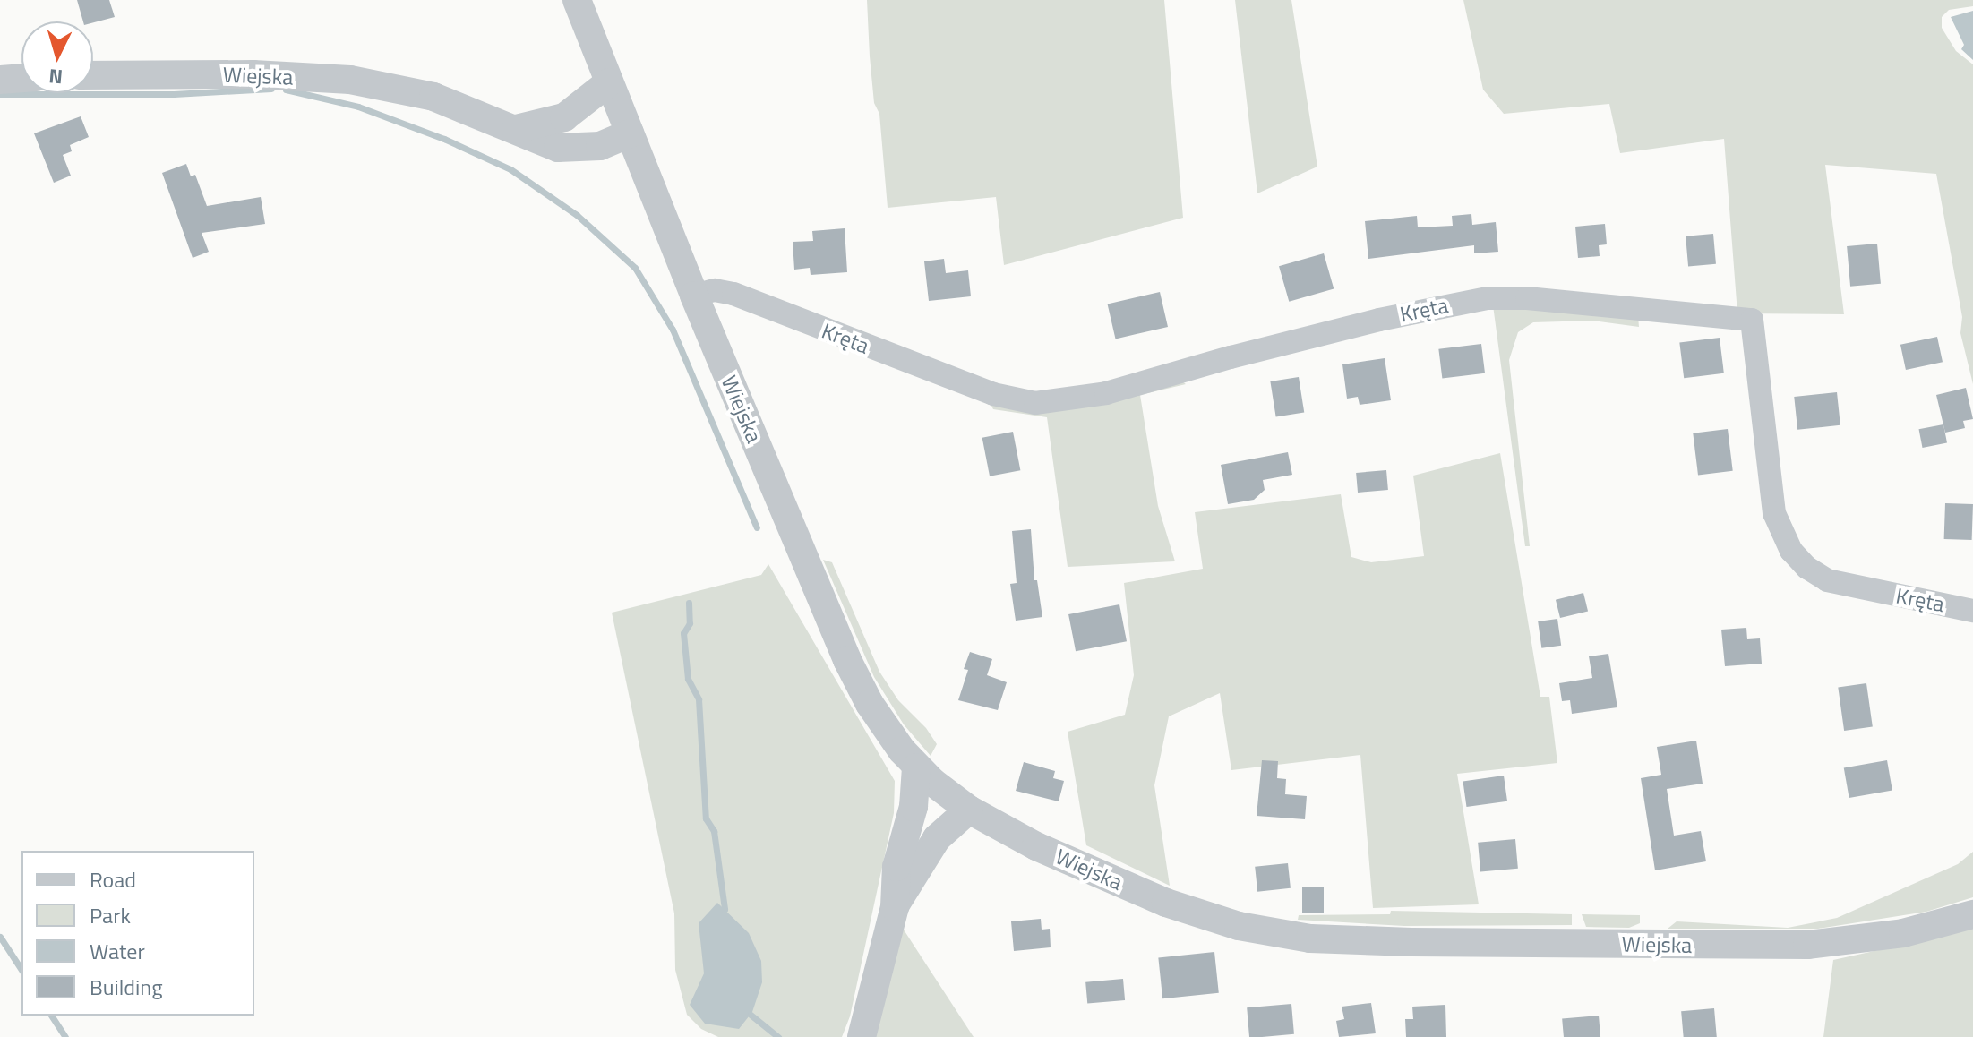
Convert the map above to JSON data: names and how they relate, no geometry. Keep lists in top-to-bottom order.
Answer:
{
  "streets": {
    "street": ["Wiejska", "Kręta"]
  },
  "crossings": [
    ["Wiejska", "Kręta"]
  ],
  "legend": [
    "Road",
    "Park",
    "Water",
    "Building"
  ],
  "north": "bottom"
}
